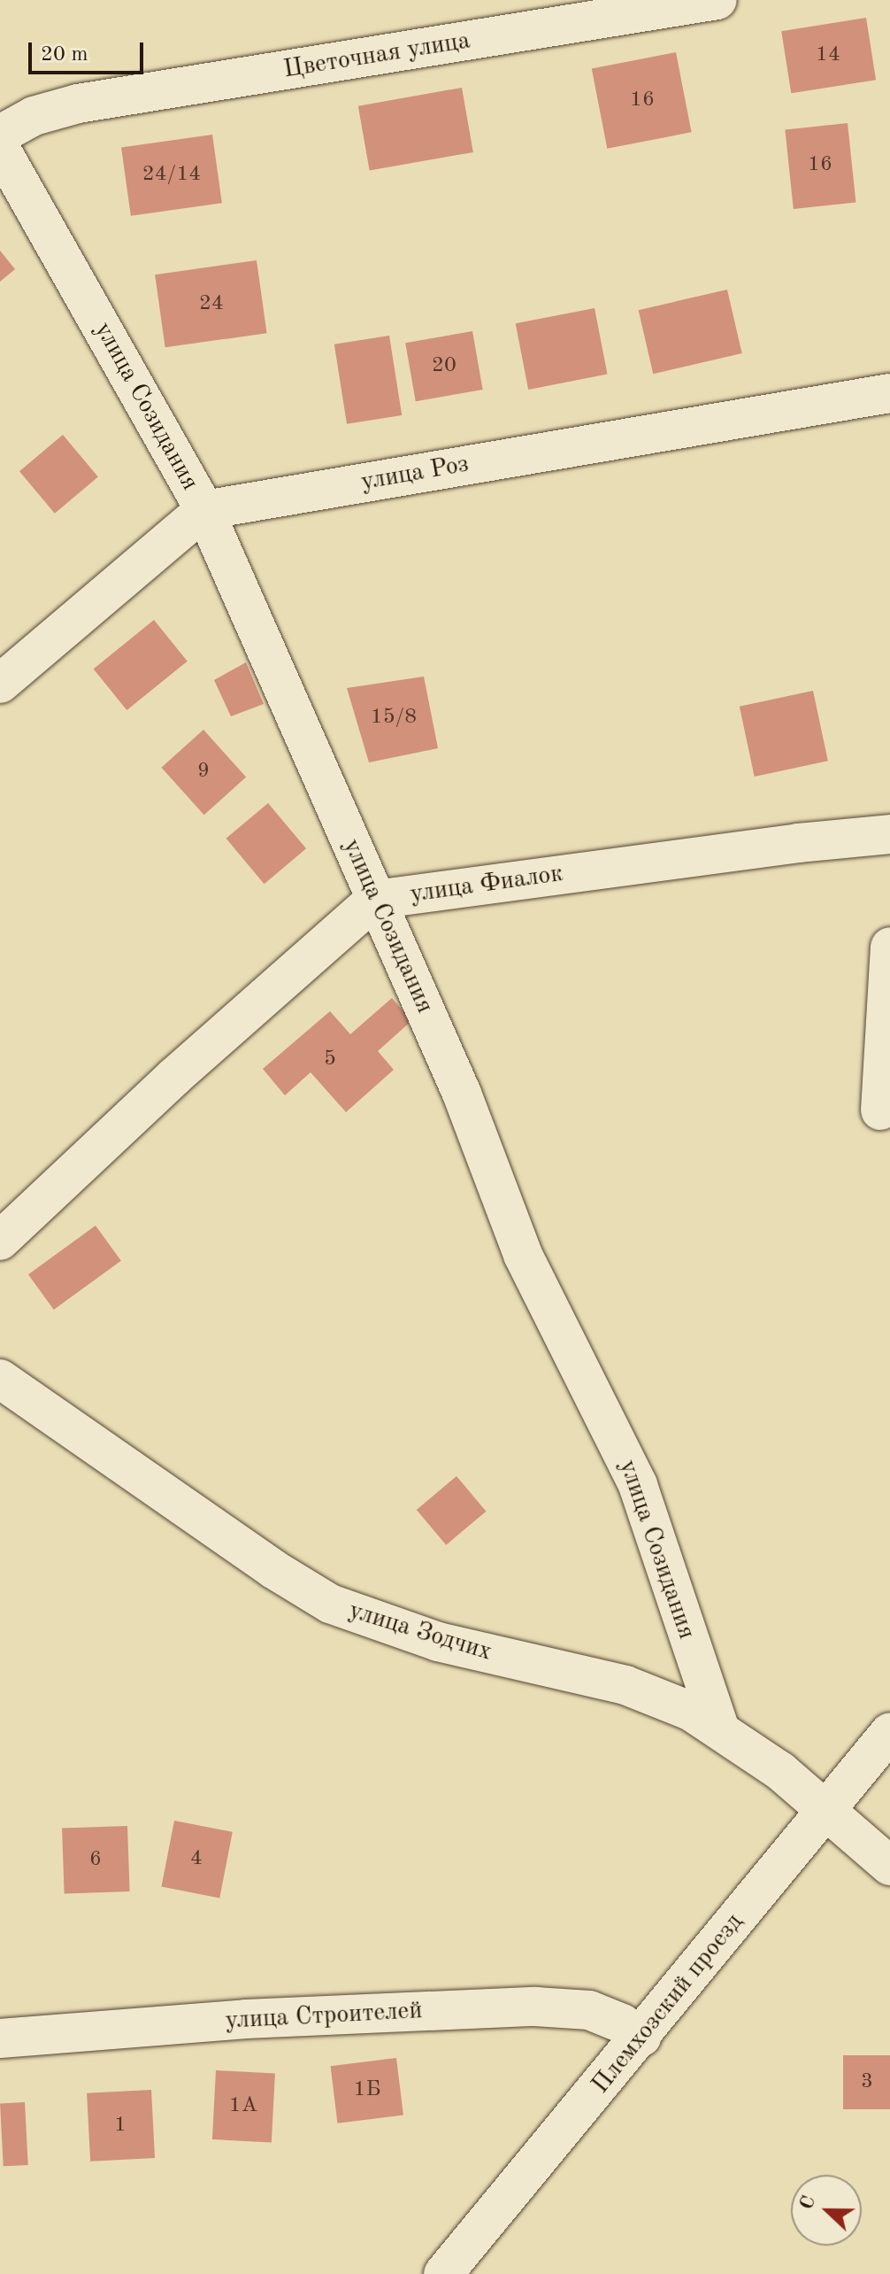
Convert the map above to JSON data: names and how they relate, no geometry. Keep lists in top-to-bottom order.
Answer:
{
  "streets": {
    "street": [
      "Цветочная улица",
      "улица Созидания",
      "улица Роз",
      "улица Фиалок",
      "улица Зодчих",
      "Племхозский проезд",
      "улица Строителей"
    ]
  },
  "crossings": [
    ["улица Созидания", "улица Роз"],
    ["улица Созидания", "улица Фиалок"],
    ["улица Созидания", "улица Зодчих"],
    ["улица Зодчих", "Племхозский проезд"],
    ["Племхозский проезд", "улица Строителей"]
  ],
  "house_numbers": [
    "14",
    "16",
    "16",
    "24/14",
    "24",
    "20",
    "15/8",
    "9",
    "5",
    "4",
    "6",
    "3",
    "1Б",
    "1А",
    "1"
  ],
  "scale_bar": "20 m",
  "north": "left"
}
